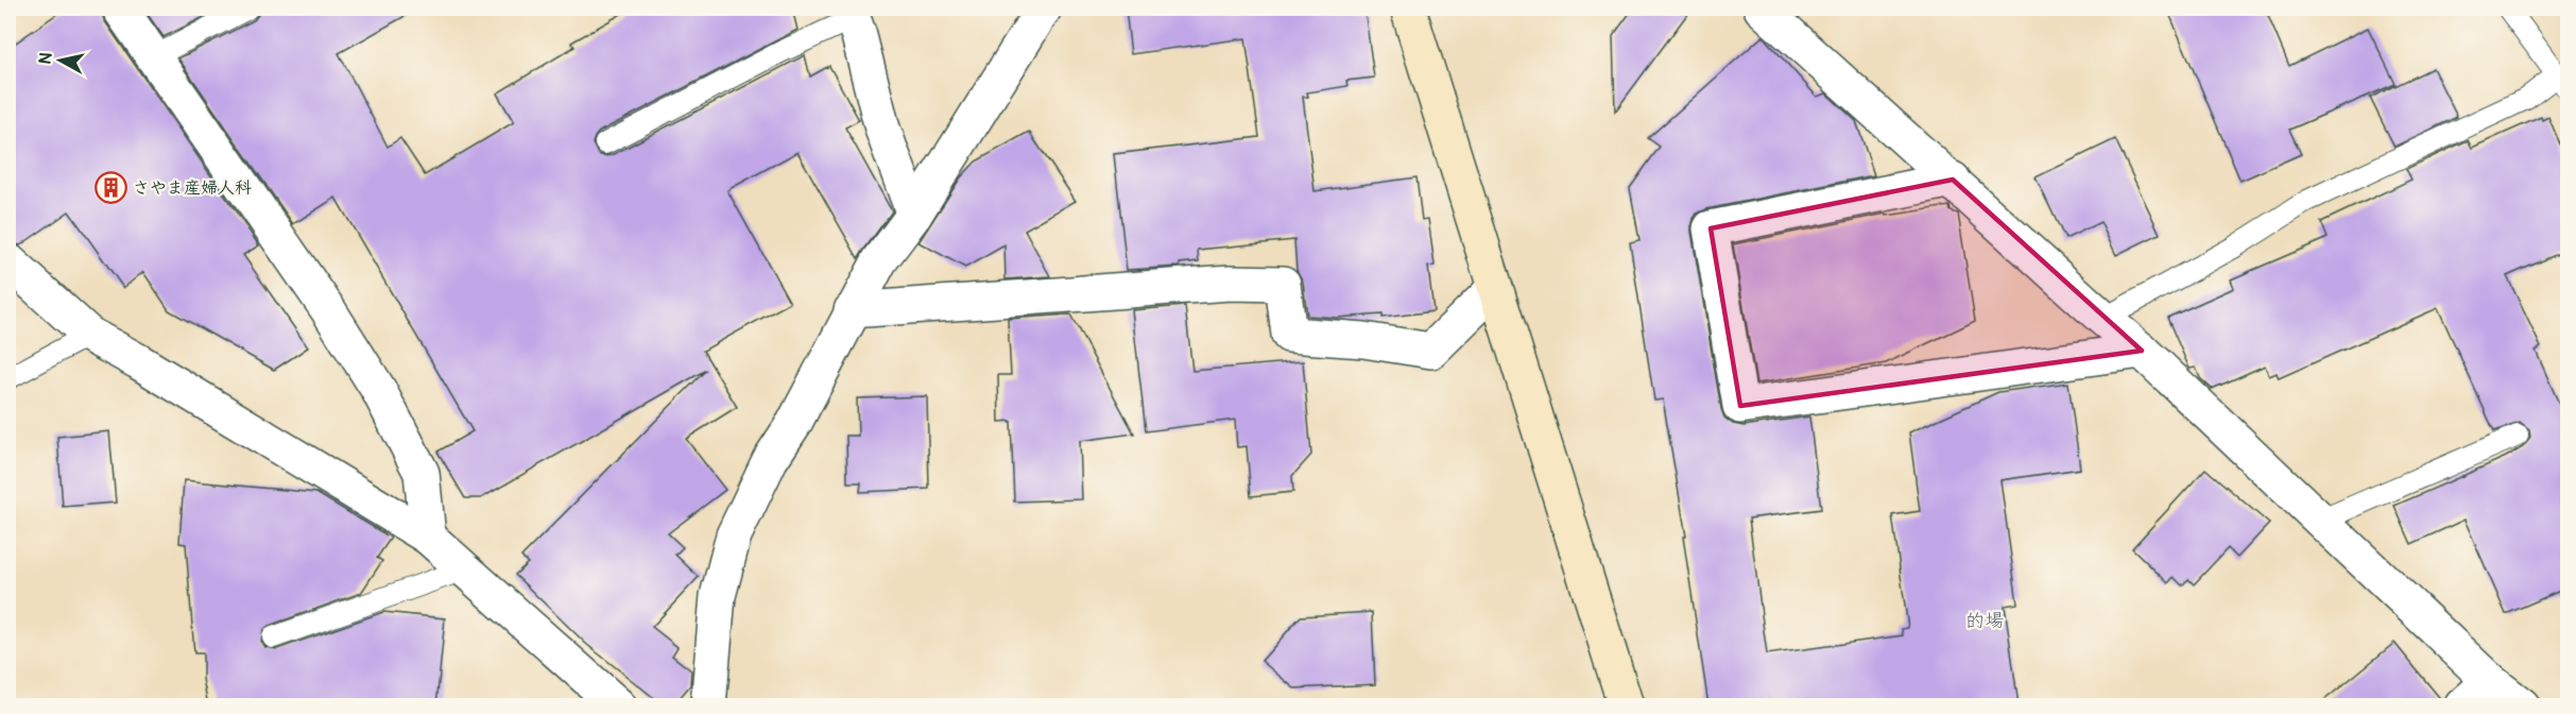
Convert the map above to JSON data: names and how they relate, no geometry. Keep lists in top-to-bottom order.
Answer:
{
  "districts": ["的場"],
  "places": {
    "building": ["さやま産婦人科"]
  },
  "north": "left"
}
